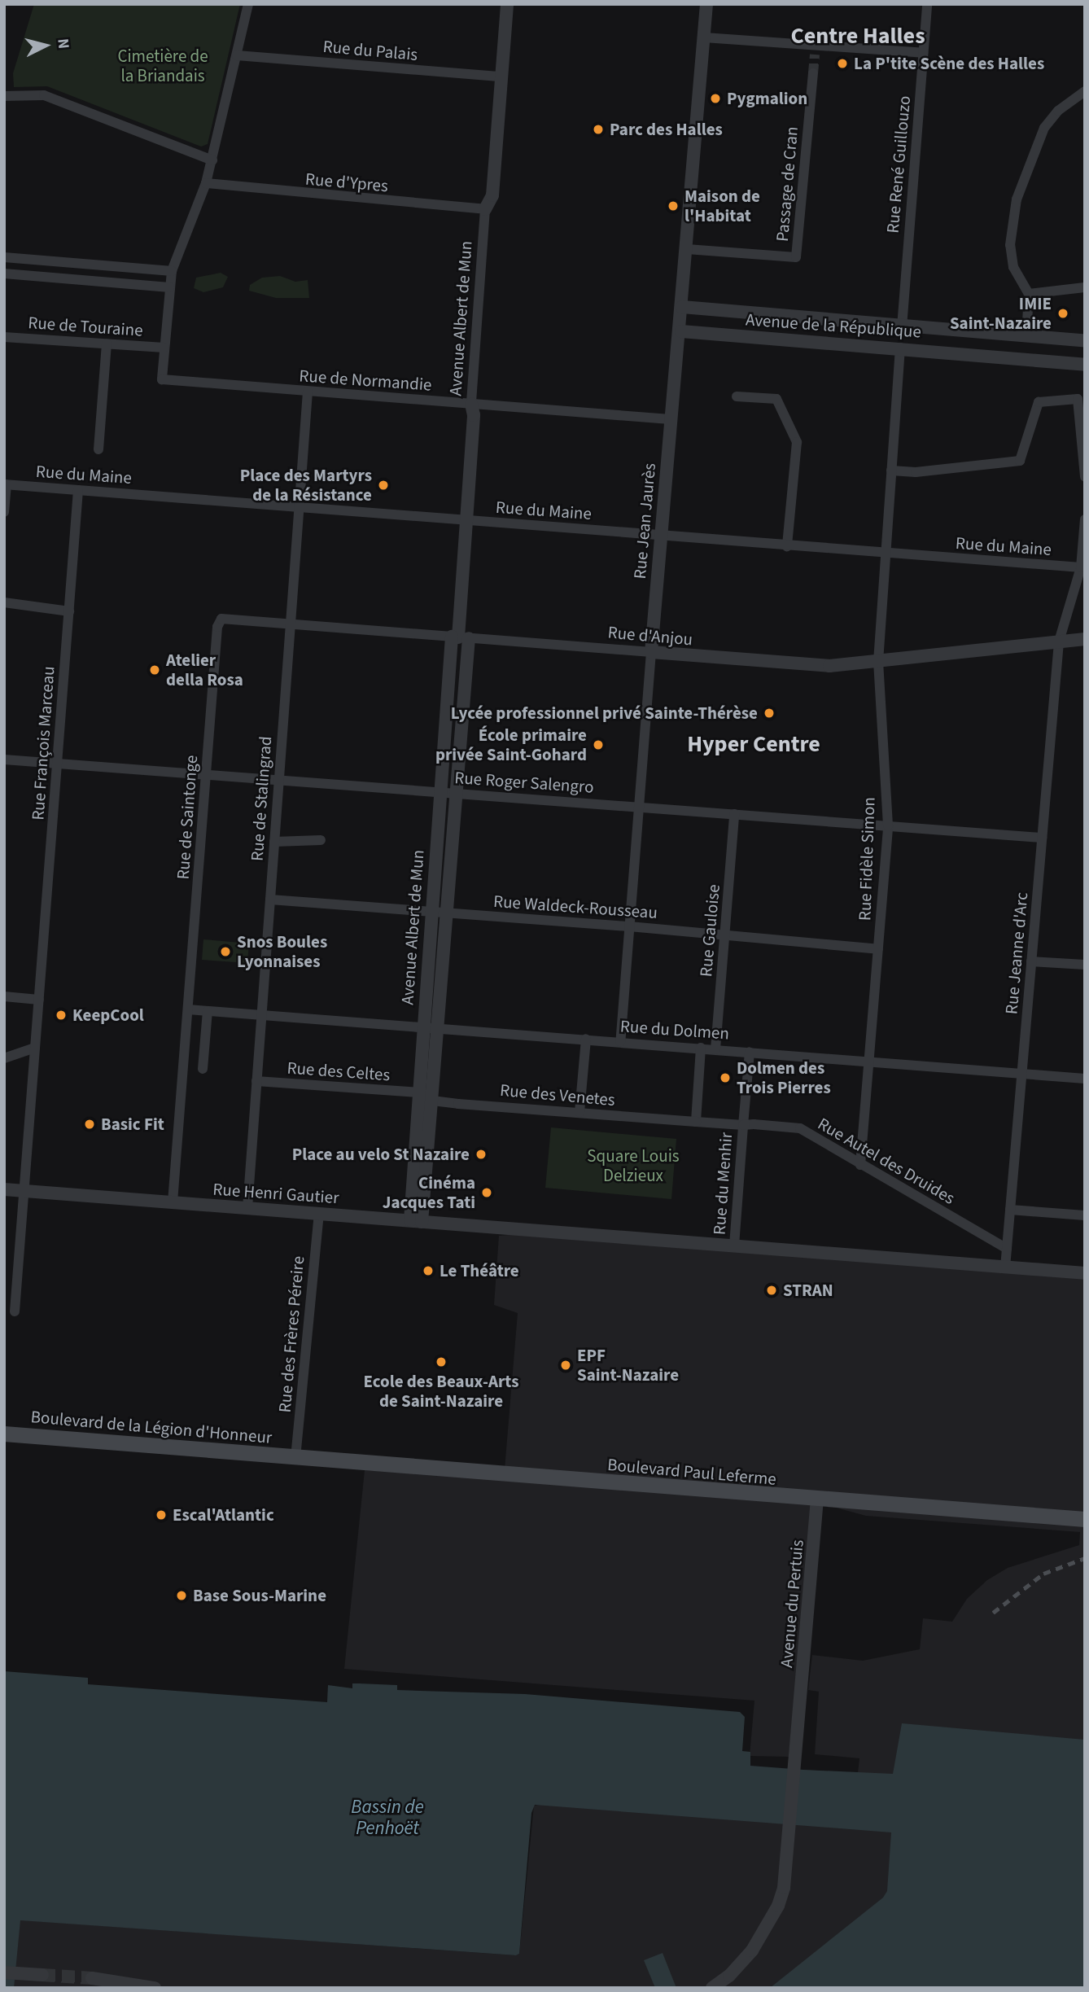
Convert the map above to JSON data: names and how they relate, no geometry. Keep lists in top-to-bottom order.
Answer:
{
  "streets": {
    "main road": ["Boulevard de la Légion d'Honneur", "Boulevard Paul Leferme"],
    "street": [
      "Rue du Palais",
      "Rue René Guillouzo",
      "Rue d'Ypres",
      "Passage de Cran",
      "Avenue Albert de Mun",
      "Avenue de la République",
      "Rue de Touraine",
      "Rue de Normandie",
      "Rue du Maine",
      "Rue Jean Jaurès",
      "Rue d'Anjou",
      "Rue François Marceau",
      "Rue Roger Salengro",
      "Rue de Stalingrad",
      "Rue de Saintonge",
      "Rue Fidèle Simon",
      "Rue Waldeck-Rousseau",
      "Rue Gauloise",
      "Rue Jeanne d'Arc",
      "Rue du Dolmen",
      "Rue des Celtes",
      "Rue des Venetes",
      "Rue Autel des Druides",
      "Rue du Menhir",
      "Rue Henri Gautier",
      "Rue des Frères Péreire",
      "Avenue du Pertuis"
    ]
  },
  "crossings": [
    ["Rue du Palais", "Avenue Albert de Mun"],
    ["Rue René Guillouzo", "Avenue de la République"],
    ["Rue d'Ypres", "Avenue Albert de Mun"],
    ["Passage de Cran", "Rue Jean Jaurès"],
    ["Avenue Albert de Mun", "Rue de Normandie"],
    ["Avenue Albert de Mun", "Rue du Maine"],
    ["Avenue Albert de Mun", "Rue d'Anjou"],
    ["Avenue Albert de Mun", "Rue Roger Salengro"],
    ["Avenue Albert de Mun", "Rue Waldeck-Rousseau"],
    ["Avenue Albert de Mun", "Rue du Dolmen"],
    ["Avenue Albert de Mun", "Rue des Celtes"],
    ["Avenue Albert de Mun", "Rue des Venetes"],
    ["Avenue Albert de Mun", "Rue Henri Gautier"],
    ["Avenue de la République", "Rue Jean Jaurès"],
    ["Rue de Touraine", "Rue de Normandie"],
    ["Rue de Normandie", "Rue Jean Jaurès"],
    ["Rue de Normandie", "Rue de Stalingrad"],
    ["Rue du Maine", "Rue Jean Jaurès"],
    ["Rue du Maine", "Rue François Marceau"],
    ["Rue du Maine", "Rue de Stalingrad"],
    ["Rue du Maine", "Rue Fidèle Simon"],
    ["Rue du Maine", "Rue Jeanne d'Arc"],
    ["Rue Jean Jaurès", "Rue d'Anjou"],
    ["Rue Jean Jaurès", "Rue Roger Salengro"],
    ["Rue Jean Jaurès", "Rue Waldeck-Rousseau"],
    ["Rue Jean Jaurès", "Rue du Dolmen"],
    ["Rue d'Anjou", "Rue de Stalingrad"],
    ["Rue d'Anjou", "Rue de Saintonge"],
    ["Rue d'Anjou", "Rue Fidèle Simon"],
    ["Rue d'Anjou", "Rue Jeanne d'Arc"],
    ["Rue François Marceau", "Rue Roger Salengro"],
    ["Rue François Marceau", "Rue Henri Gautier"],
    ["Rue Roger Salengro", "Rue de Stalingrad"],
    ["Rue Roger Salengro", "Rue de Saintonge"],
    ["Rue Roger Salengro", "Rue Fidèle Simon"],
    ["Rue Roger Salengro", "Rue Gauloise"],
    ["Rue Roger Salengro", "Rue Jeanne d'Arc"],
    ["Rue de Stalingrad", "Rue Waldeck-Rousseau"],
    ["Rue de Stalingrad", "Rue du Dolmen"],
    ["Rue de Stalingrad", "Rue des Celtes"],
    ["Rue de Stalingrad", "Rue Henri Gautier"],
    ["Rue de Saintonge", "Rue du Dolmen"],
    ["Rue de Saintonge", "Rue Henri Gautier"],
    ["Rue Fidèle Simon", "Rue Waldeck-Rousseau"],
    ["Rue Fidèle Simon", "Rue du Dolmen"],
    ["Rue Fidèle Simon", "Rue Autel des Druides"],
    ["Rue Waldeck-Rousseau", "Rue Gauloise"],
    ["Rue Gauloise", "Rue du Dolmen"],
    ["Rue Jeanne d'Arc", "Rue du Dolmen"],
    ["Rue Jeanne d'Arc", "Rue Autel des Druides"],
    ["Rue Jeanne d'Arc", "Rue Henri Gautier"],
    ["Rue du Dolmen", "Rue du Menhir"],
    ["Rue des Celtes", "Rue des Venetes"],
    ["Rue des Venetes", "Rue Autel des Druides"],
    ["Rue des Venetes", "Rue du Menhir"],
    ["Rue Autel des Druides", "Rue du Menhir"],
    ["Rue du Menhir", "Rue Henri Gautier"],
    ["Rue Henri Gautier", "Rue des Frères Péreire"],
    ["Rue des Frères Péreire", "Boulevard de la Légion d'Honneur"],
    ["Rue des Frères Péreire", "Boulevard Paul Leferme"],
    ["Boulevard de la Légion d'Honneur", "Boulevard Paul Leferme"],
    ["Boulevard Paul Leferme", "Avenue du Pertuis"]
  ],
  "districts": ["Centre Halles", "Hyper Centre"],
  "water": ["Bassin de Penhoët"],
  "parks": ["Cimetière de la Briandais", "Square Louis Delzieux"],
  "places": [
    "La P'tite Scène des Halles",
    "Pygmalion",
    "Parc des Halles",
    "Maison de l'Habitat",
    "IMIE Saint-Nazaire",
    "Place des Martyrs de la Résistance",
    "Atelier della Rosa",
    "Lycée professionnel privé Sainte-Thérèse",
    "École primaire privée Saint-Gohard",
    "Snos Boules Lyonnaises",
    "KeepCool",
    "Dolmen des Trois Pierres",
    "Basic Fit",
    "Place au velo St Nazaire",
    "Cinéma Jacques Tati",
    "Le Théâtre",
    "STRAN",
    "Ecole des Beaux-Arts de Saint-Nazaire",
    "EPF Saint-Nazaire",
    "Escal'Atlantic",
    "Base Sous-Marine"
  ],
  "north": "right"
}
